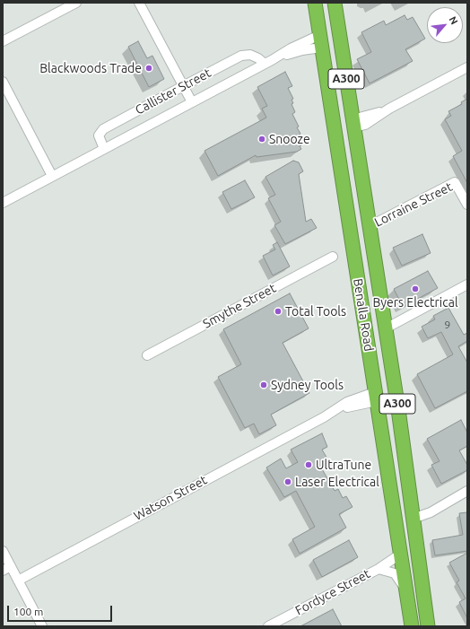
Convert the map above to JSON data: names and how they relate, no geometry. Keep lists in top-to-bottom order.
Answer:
{
  "streets": {
    "highway": ["A300", "Benalla Road"],
    "street": [
      "Callister Street",
      "Lorraine Street",
      "Smythe Street",
      "Watson Street",
      "Fordyce Street"
    ]
  },
  "crossings": [
    ["Callister Street", "Benalla Road"],
    ["Lorraine Street", "Benalla Road"],
    ["Benalla Road", "Watson Street"],
    ["Benalla Road", "Fordyce Street"]
  ],
  "places": [
    "Blackwoods Trade",
    "Snooze",
    "Byers Electrical",
    "Total Tools",
    "Sydney Tools",
    "UltraTune",
    "Laser Electrical"
  ],
  "house_numbers": ["9"],
  "scale_bar": "100 m",
  "north": "top right"
}
